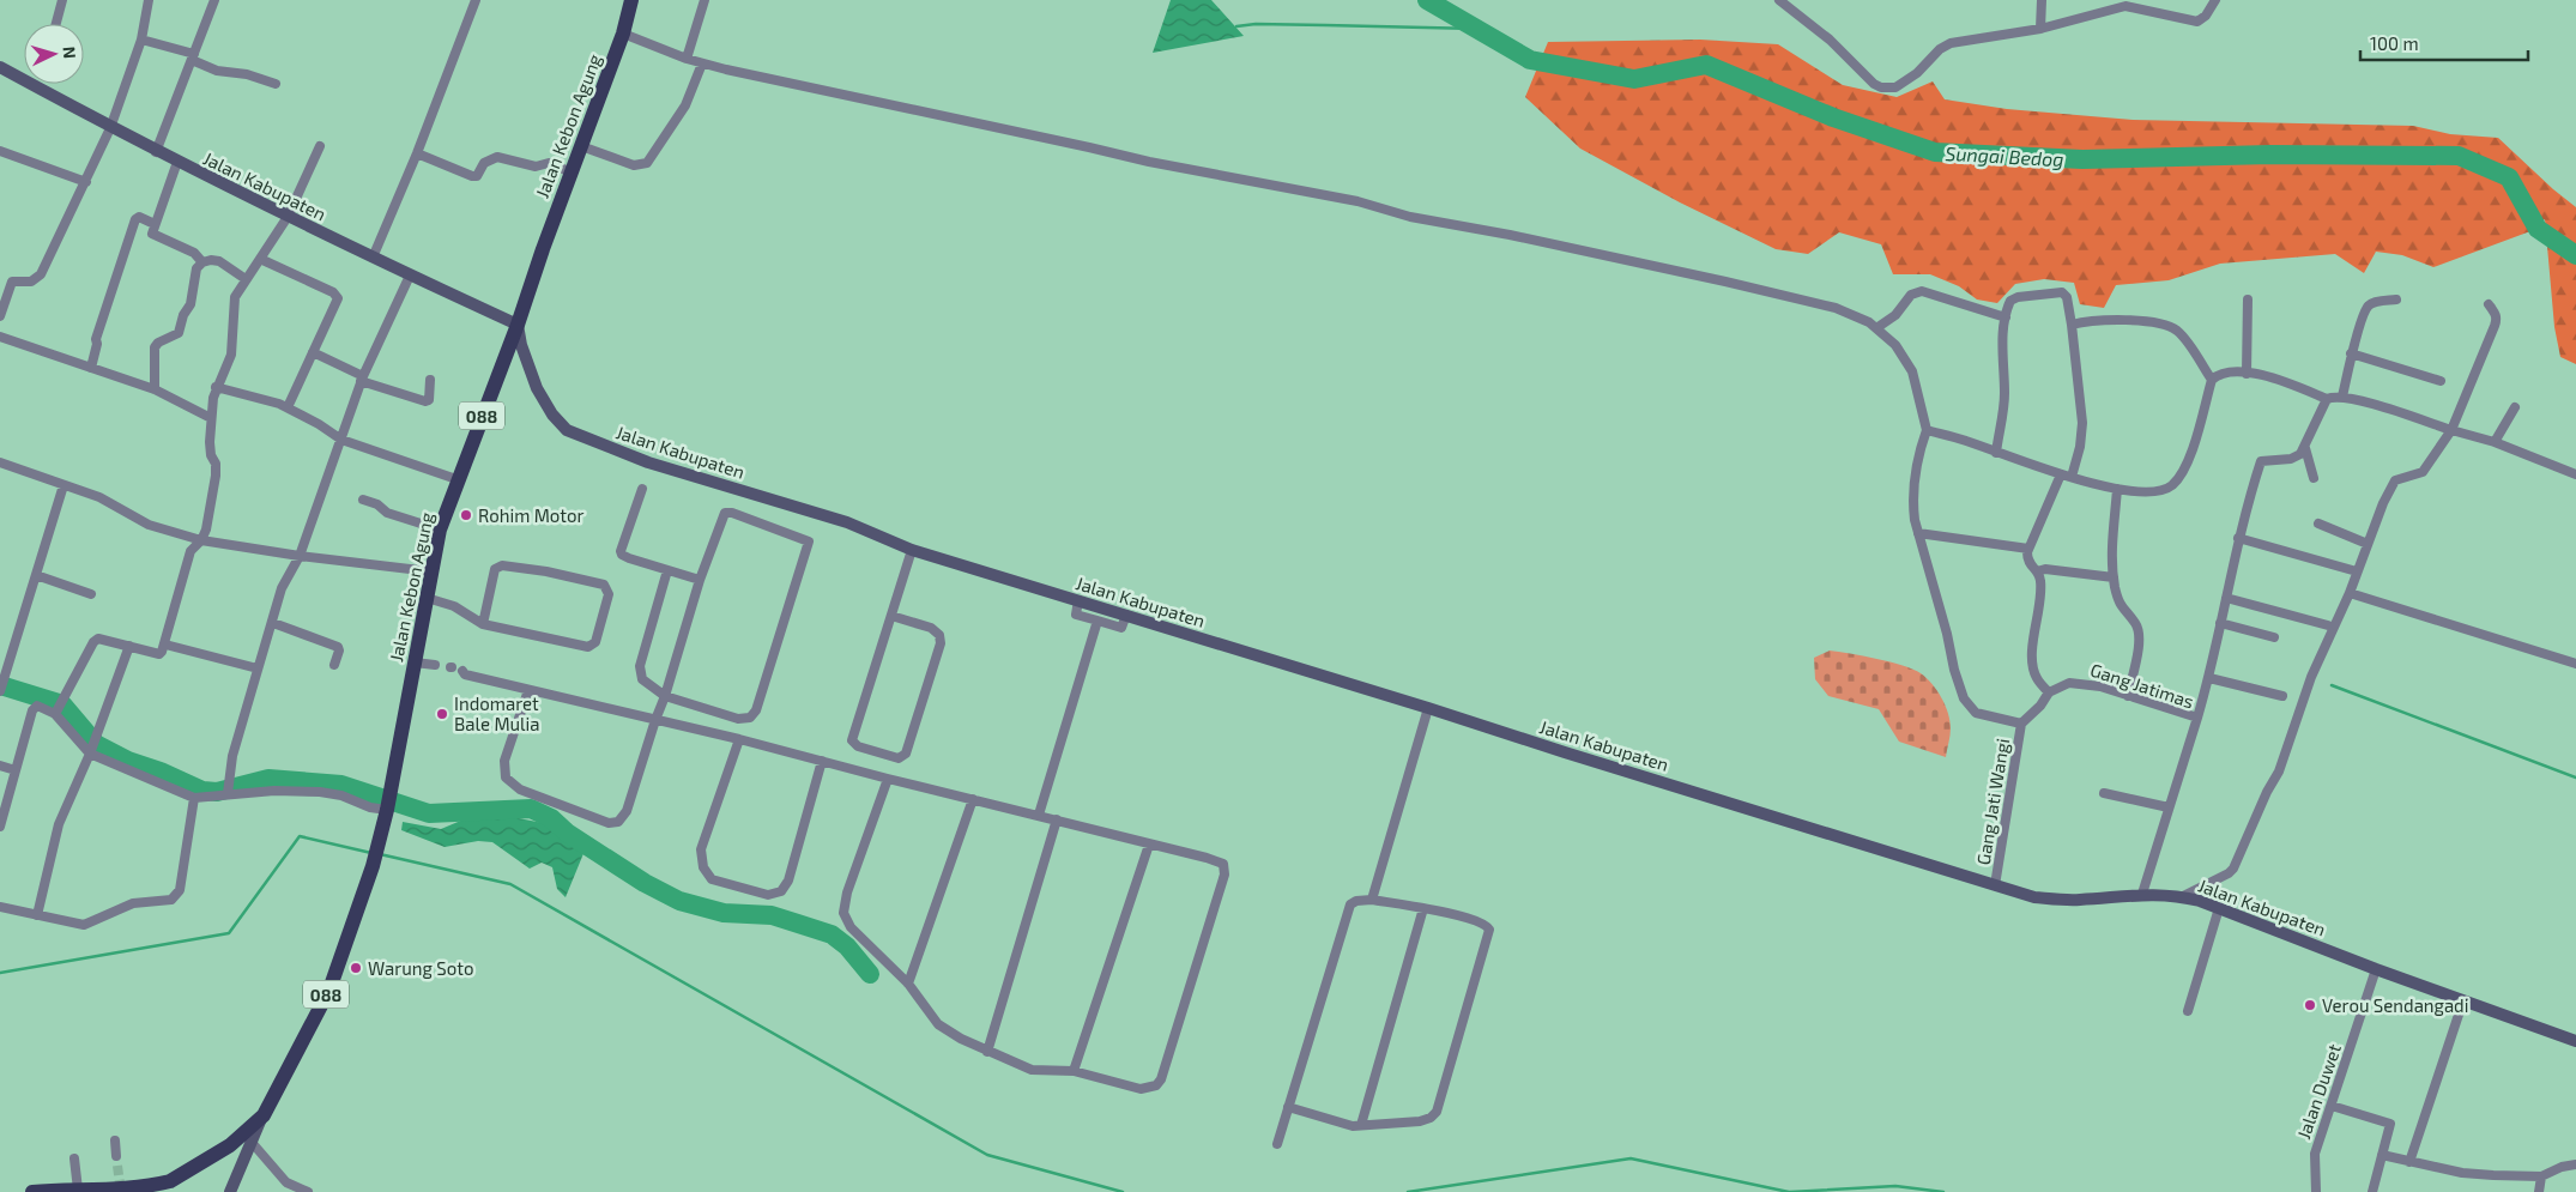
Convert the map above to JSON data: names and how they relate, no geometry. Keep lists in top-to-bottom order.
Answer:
{
  "streets": {
    "main road": ["Jalan Kebon Agung", "Jalan Kabupaten", "088"],
    "street": ["Gang Jatimas", "Gang Jati Wangi", "Jalan Duwet"]
  },
  "crossings": [
    ["Jalan Kebon Agung", "Jalan Kabupaten"],
    ["Jalan Kabupaten", "Gang Jatimas"],
    ["Jalan Kabupaten", "Gang Jati Wangi"],
    ["Jalan Kabupaten", "Jalan Duwet"]
  ],
  "water": ["Sungai Bedog"],
  "places": [
    "Rohim Motor",
    "Indomaret Bale Mulia",
    "Warung Soto",
    "Verou Sendangadi"
  ],
  "scale_bar": "100 m",
  "north": "right"
}
